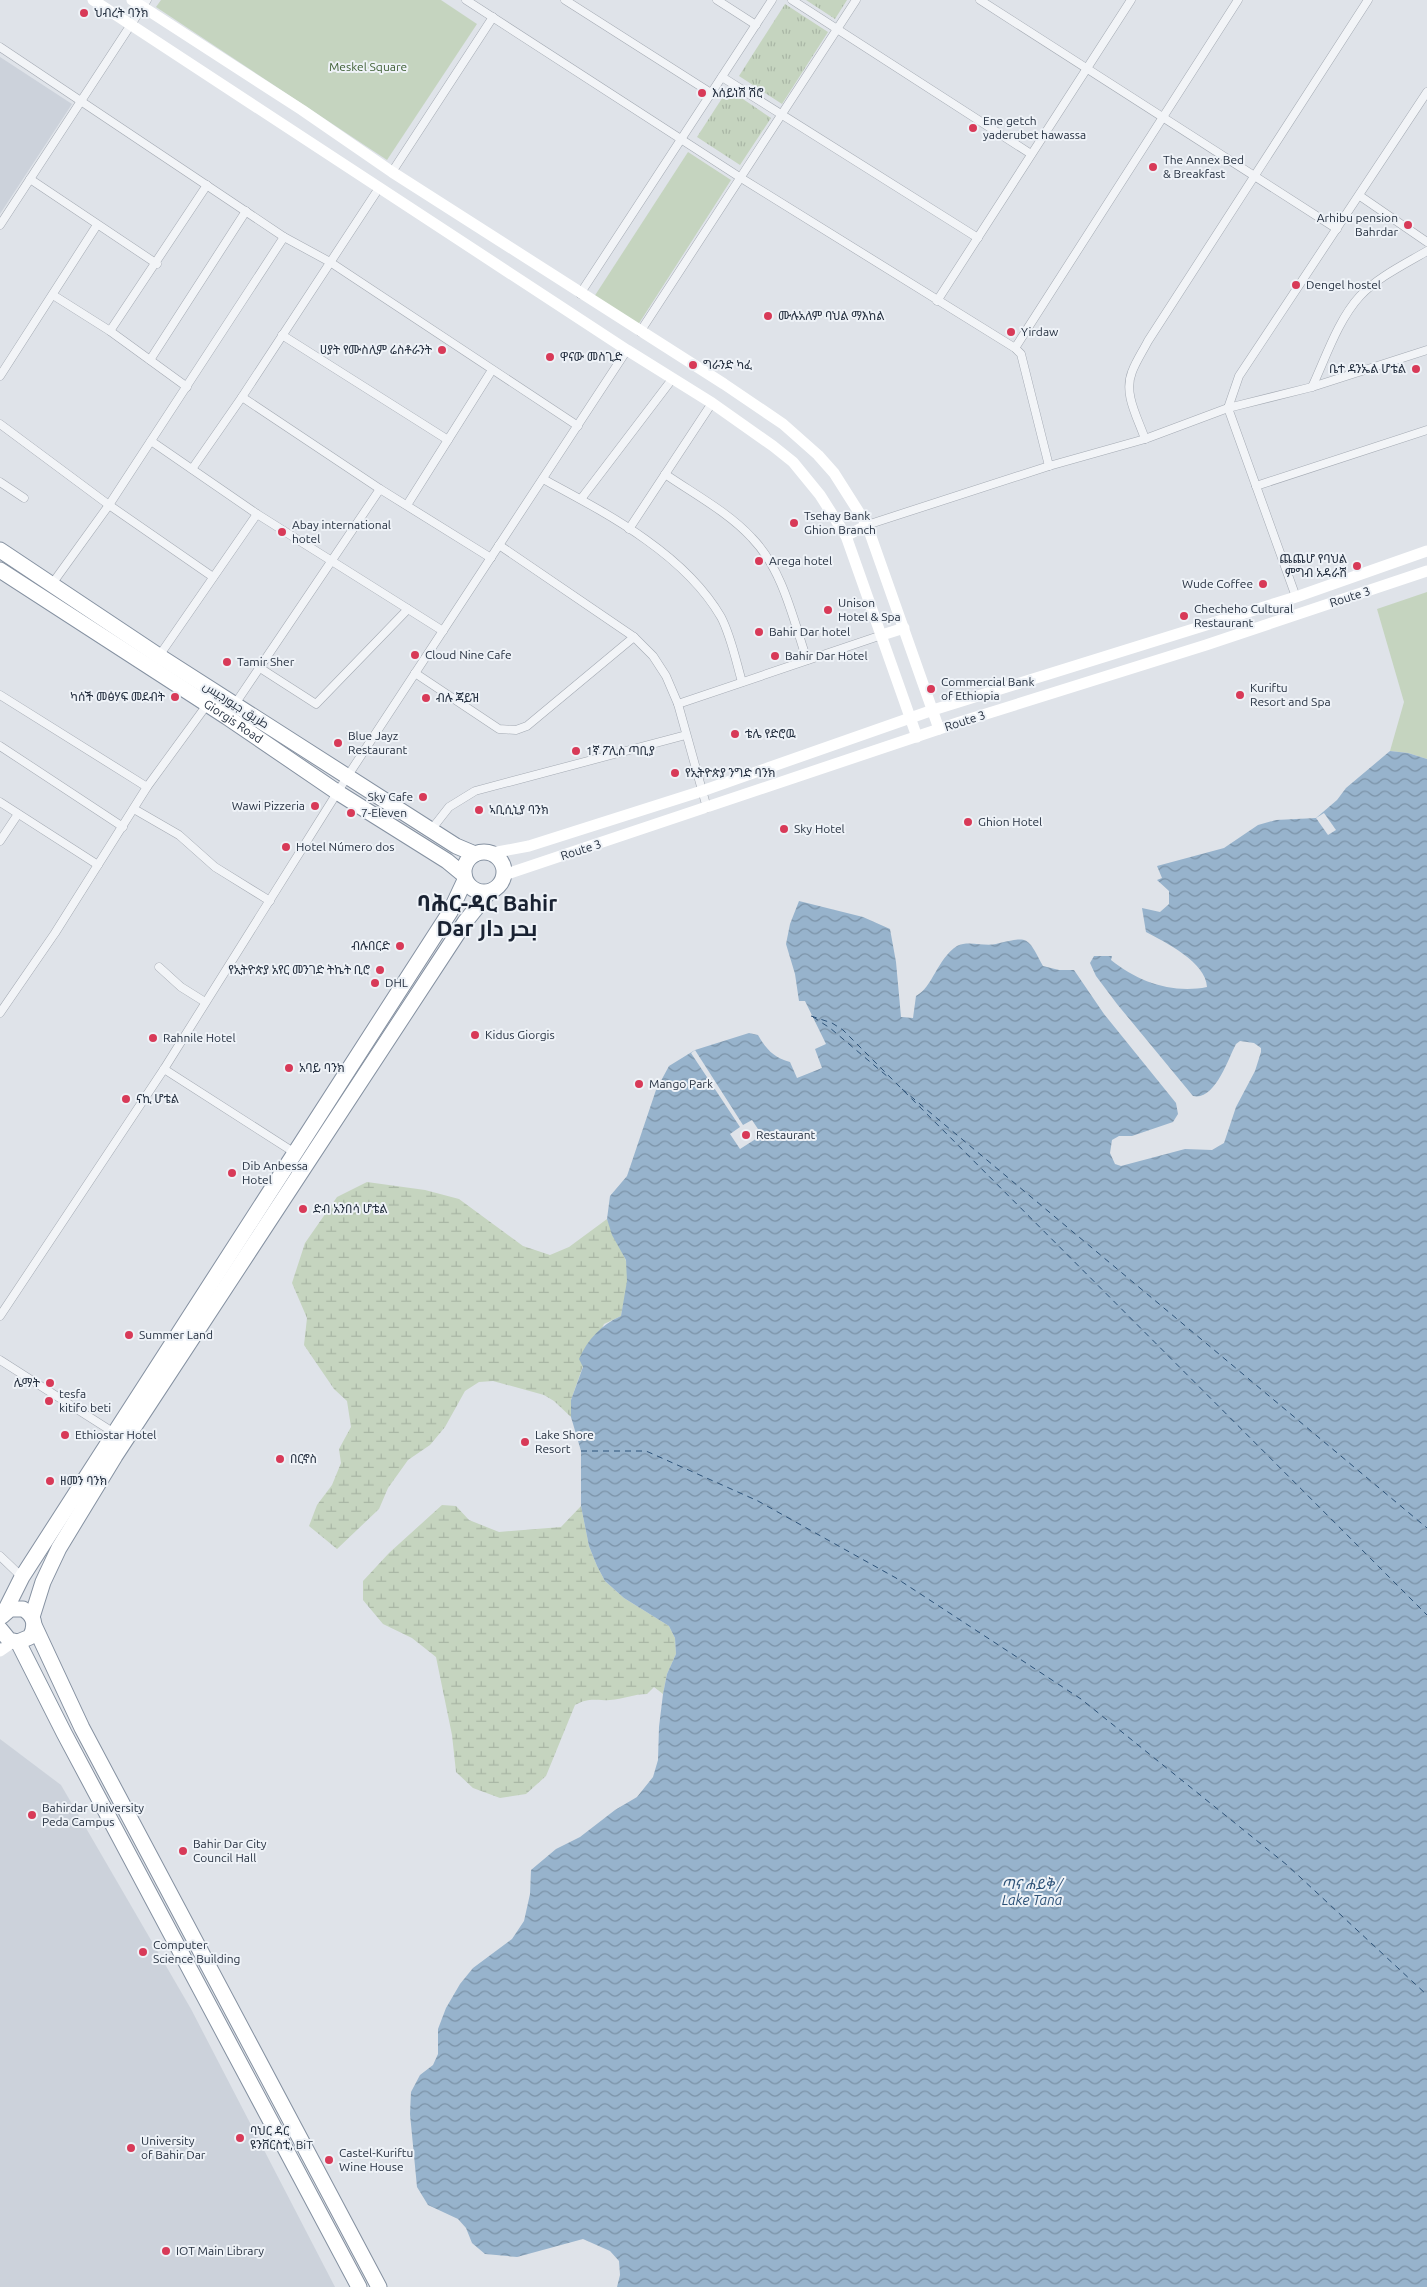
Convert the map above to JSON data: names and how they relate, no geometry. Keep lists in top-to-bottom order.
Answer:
{
  "streets": {
    "highway": ["طريق جيورجيس", "Giorgis Road"],
    "street": ["Route 3"]
  },
  "crossings": [
    ["Route 3", "طريق جيورجيس"],
    ["Route 3", "Giorgis Road"],
    ["طريق جيورجيس", "Giorgis Road"]
  ],
  "districts": ["ባሕር-ዳር Bahir Dar بحر دار"],
  "water": ["ጣና ሐይቅ / Lake Tana"],
  "parks": ["Meskel Square"],
  "places": [
    "ህብረት ባንክ",
    "እሰይነሽ ሽሮ",
    "Ene getch yaderubet hawassa",
    "The Annex Bed & Breakfast",
    "Arhibu pension Bahrdar",
    "Dengel hostel",
    "ሙሉአለም ባህል ማእከል",
    "Yirdaw",
    "ሀያት የሙስሊም ሬስቶራንት",
    "ዋናው መስጊድ",
    "ግራንድ ካፈ",
    "ቤተ ዳንኤል ሆቴል",
    "Tsehay Bank Ghion Branch",
    "Abay international hotel",
    "Arega hotel",
    "ጨጨሆ የባህል ምግብ አዳራሽ",
    "Wude Coffee",
    "Unison Hotel & Spa",
    "Checheho Cultural Restaurant",
    "Bahir Dar hotel",
    "Cloud Nine Cafe",
    "Bahir Dar Hotel",
    "Tamir Sher",
    "Commercial Bank of Ethiopia",
    "Kuriftu Resort and Spa",
    "ካሰች መፅሃፍ መደብት",
    "ብሉ ጃይዝ",
    "ቴሌ የድሮዉ",
    "Blue Jayz Restaurant",
    "1ኛ ፖሊስ ጣቢያ",
    "የኢትዮጵያ ንግድ ባንክ",
    "Sky Cafe",
    "Wawi Pizzeria",
    "ኣቢሲኒያ ባንክ",
    "7-Eleven",
    "Ghion Hotel",
    "Sky Hotel",
    "Hotel Número dos",
    "ብሉበርድ",
    "የኢትዮጵያ አየር መንገድ ትኬት ቢሮ",
    "DHL",
    "Kidus Giorgis",
    "Rahnile Hotel",
    "አባይ ባንክ",
    "Mango Park",
    "ናኪ ሆቴል",
    "Restaurant",
    "Dib Anbessa Hotel",
    "ድብ አንበሳ ሆቴል",
    "Summer Land",
    "ሌማት",
    "tesfa kitifo beti",
    "Ethiostar Hotel",
    "Lake Shore Resort",
    "በርኖስ",
    "ዘመን ባንክ",
    "Bahirdar University Peda Campus",
    "Bahir Dar City Council Hall",
    "Computer Science Building",
    "ባህር ዳር ዩንቨርስቲ, BiT",
    "University of Bahir Dar",
    "Castel-Kuriftu Wine House",
    "IOT Main Library"
  ]
}
